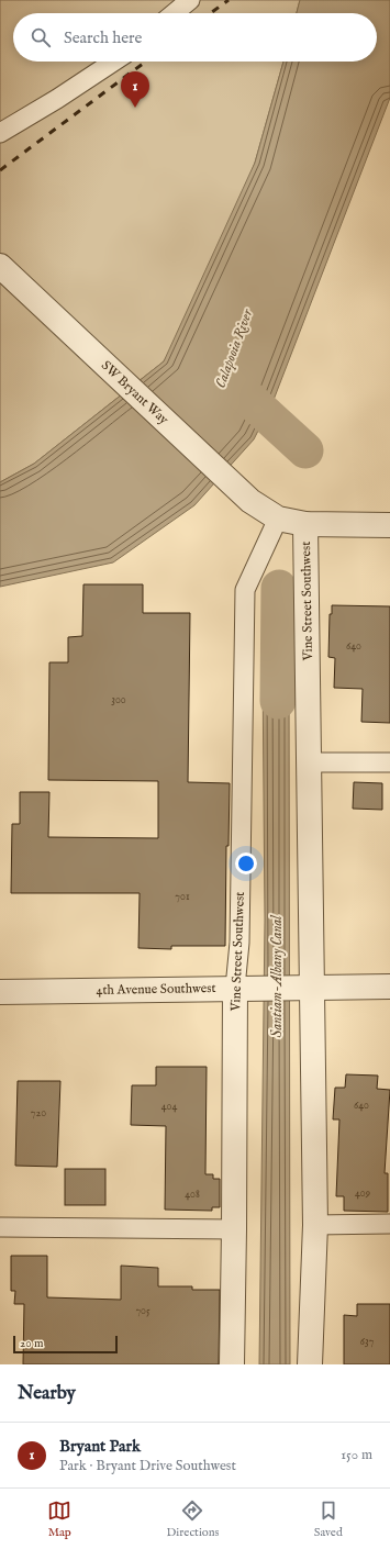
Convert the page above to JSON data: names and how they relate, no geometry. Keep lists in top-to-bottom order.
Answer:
{
  "streets": {
    "street": ["SW Bryant Way", "Vine Street Southwest", "4th Avenue Southwest"]
  },
  "crossings": [
    ["SW Bryant Way", "Vine Street Southwest"],
    ["Vine Street Southwest", "4th Avenue Southwest"]
  ],
  "water": ["Calapooia River", "Santiam-Albany Canal"],
  "house_numbers": [
    "640",
    "300",
    "701",
    "640",
    "404",
    "720",
    "409",
    "408",
    "705",
    "637"
  ],
  "scale_bar": "20 m",
  "page": {
    "search": "Search here",
    "pins": "1",
    "scale": "20 m",
    "heading": "Nearby",
    "list": [
      {
        "mark": "1",
        "name": "Bryant Park",
        "note": "Park · Bryant Drive Southwest",
        "value": "150 m"
      }
    ],
    "nav": ["Map", "Directions", "Saved"]
  }
}
